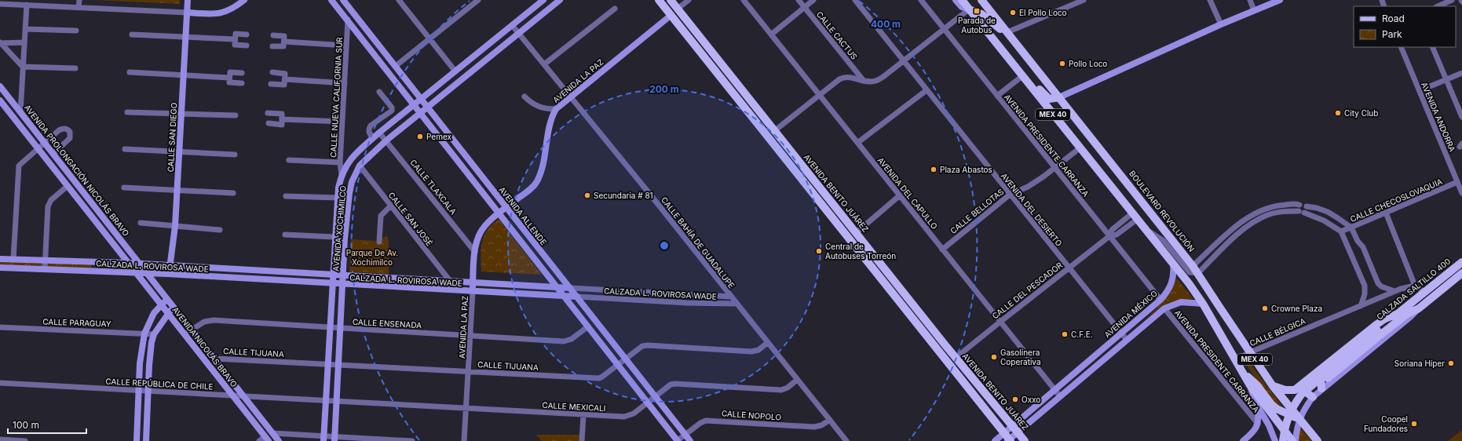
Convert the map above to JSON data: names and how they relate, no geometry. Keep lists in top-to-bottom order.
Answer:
{
  "streets": {
    "main road": [
      "MEX 40",
      "AVENIDA BENITO JUÁREZ",
      "BOULEVARD REVOLUCIÓN",
      "CALZADA SALTILLO 400"
    ],
    "street": [
      "CALLE CACTUS",
      "AVENIDA LA PAZ",
      "CALLE NUEVA CALIFORNIA SUR",
      "AVENIDA ANDORRA",
      "CALLE SAN DIEGO",
      "AVENIDA PRESIDENTE CARRANZA",
      "AVENIDA PROLONGACIÓN NICOLÁS BRAVO",
      "CALLE TLAXCALA",
      "AVENIDA DEL CAPULLO",
      "CALLE CHECOSLOVAQUIA",
      "AVENIDA DEL DESIERTO",
      "CALLE BELLOTAS",
      "AVENIDA ALLENDE",
      "CALLE SAN JOSÉ",
      "AVENIDA XOCHIMILCO",
      "CALLE BAHÍA DE GUADALUPE",
      "CALZADA L. ROVIROSA WADE",
      "CALLE DEL PESCADOR",
      "AVENIDA MÉXICO",
      "CALLE PARAGUAY",
      "CALLE ENSENADA",
      "CALLE BÉLGICA",
      "AVENIDA NICOLÁS BRAVO",
      "CALLE TIJUANA",
      "CALLE REPÚBLICA DE CHILE",
      "CALLE MEXICALI",
      "CALLE NOPOLO"
    ]
  },
  "crossings": [
    ["AVENIDA LA PAZ", "CALLE TLAXCALA"],
    ["AVENIDA LA PAZ", "AVENIDA ALLENDE"],
    ["AVENIDA LA PAZ", "CALLE BAHÍA DE GUADALUPE"],
    ["AVENIDA LA PAZ", "CALZADA L. ROVIROSA WADE"],
    ["AVENIDA LA PAZ", "CALLE ENSENADA"],
    ["AVENIDA LA PAZ", "CALLE TIJUANA"],
    ["AVENIDA LA PAZ", "CALLE MEXICALI"],
    ["CALLE NUEVA CALIFORNIA SUR", "AVENIDA XOCHIMILCO"],
    ["MEX 40", "CALLE BELLOTAS"],
    ["MEX 40", "CALLE DEL PESCADOR"],
    ["MEX 40", "AVENIDA MÉXICO"],
    ["MEX 40", "CALLE BÉLGICA"],
    ["AVENIDA ANDORRA", "CALLE CHECOSLOVAQUIA"],
    ["CALLE SAN DIEGO", "CALZADA L. ROVIROSA WADE"],
    ["AVENIDA PRESIDENTE CARRANZA", "CALLE BELLOTAS"],
    ["AVENIDA PRESIDENTE CARRANZA", "CALLE DEL PESCADOR"],
    ["AVENIDA PRESIDENTE CARRANZA", "AVENIDA MÉXICO"],
    ["AVENIDA PROLONGACIÓN NICOLÁS BRAVO", "CALZADA L. ROVIROSA WADE"],
    ["AVENIDA PROLONGACIÓN NICOLÁS BRAVO", "AVENIDA NICOLÁS BRAVO"],
    ["CALLE TLAXCALA", "AVENIDA XOCHIMILCO"],
    ["AVENIDA BENITO JUÁREZ", "CALLE DEL PESCADOR"],
    ["AVENIDA BENITO JUÁREZ", "AVENIDA MÉXICO"],
    ["AVENIDA DEL CAPULLO", "CALLE BELLOTAS"],
    ["AVENIDA DEL CAPULLO", "CALLE DEL PESCADOR"],
    ["AVENIDA DEL CAPULLO", "AVENIDA MÉXICO"],
    ["AVENIDA DEL DESIERTO", "CALLE BELLOTAS"],
    ["AVENIDA DEL DESIERTO", "CALLE DEL PESCADOR"],
    ["AVENIDA DEL DESIERTO", "AVENIDA MÉXICO"],
    ["BOULEVARD REVOLUCIÓN", "CALLE BÉLGICA"],
    ["AVENIDA ALLENDE", "AVENIDA XOCHIMILCO"],
    ["AVENIDA ALLENDE", "CALZADA L. ROVIROSA WADE"],
    ["AVENIDA ALLENDE", "CALLE TIJUANA"],
    ["AVENIDA ALLENDE", "CALLE MEXICALI"],
    ["AVENIDA ALLENDE", "CALLE NOPOLO"],
    ["CALLE SAN JOSÉ", "AVENIDA XOCHIMILCO"],
    ["CALLE SAN JOSÉ", "CALZADA L. ROVIROSA WADE"],
    ["AVENIDA XOCHIMILCO", "CALLE BAHÍA DE GUADALUPE"],
    ["AVENIDA XOCHIMILCO", "CALZADA L. ROVIROSA WADE"],
    ["AVENIDA XOCHIMILCO", "CALLE ENSENADA"],
    ["AVENIDA XOCHIMILCO", "CALLE TIJUANA"],
    ["AVENIDA XOCHIMILCO", "CALLE REPÚBLICA DE CHILE"],
    ["AVENIDA XOCHIMILCO", "CALLE MEXICALI"],
    ["CALLE BAHÍA DE GUADALUPE", "CALZADA L. ROVIROSA WADE"],
    ["CALLE BAHÍA DE GUADALUPE", "CALLE TIJUANA"],
    ["CALLE BAHÍA DE GUADALUPE", "CALLE MEXICALI"],
    ["CALLE BAHÍA DE GUADALUPE", "CALLE NOPOLO"],
    ["CALZADA L. ROVIROSA WADE", "AVENIDA NICOLÁS BRAVO"],
    ["CALLE ENSENADA", "AVENIDA NICOLÁS BRAVO"],
    ["AVENIDA NICOLÁS BRAVO", "CALLE TIJUANA"],
    ["AVENIDA NICOLÁS BRAVO", "CALLE REPÚBLICA DE CHILE"],
    ["CALLE REPÚBLICA DE CHILE", "CALLE MEXICALI"]
  ],
  "parks": ["Parque De Av. Xochimilco"],
  "places": {
    "transit": ["Parada de Autobus"],
    "other": [
      "El Pollo Loco",
      "Pollo Loco",
      "City Club",
      "Pemex",
      "Plaza Abastos",
      "Secundaria # 81",
      "Central de Autobuses Torreón",
      "Crowne Plaza",
      "C.F.E.",
      "Gasolinera Coperativa",
      "Soriana Híper",
      "Oxxo",
      "Coopel Fundadores"
    ]
  },
  "legend": ["Road", "Park"],
  "scale_bar": "100 m",
  "rings": ["400 m", "200 m"]
}
